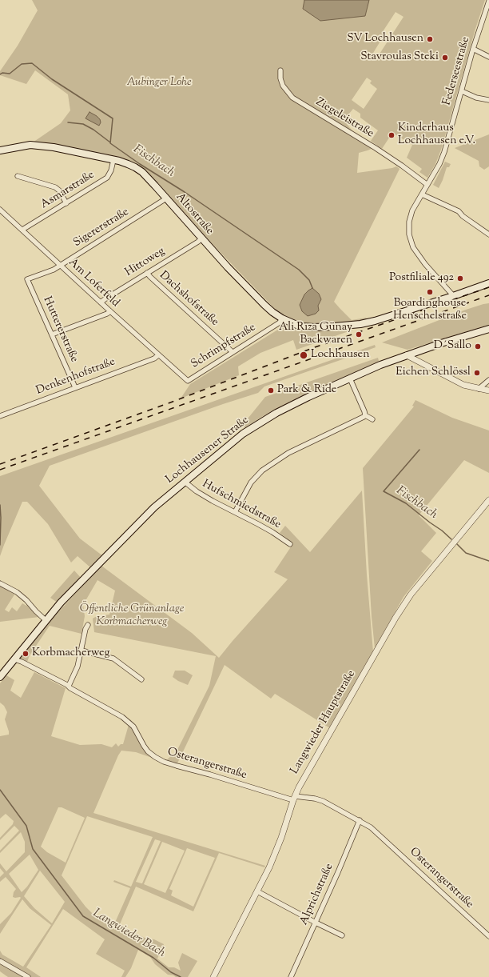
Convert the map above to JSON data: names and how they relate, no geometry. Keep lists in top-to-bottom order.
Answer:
{
  "streets": {
    "main road": ["Altostraße", "Lochhausener Straße"],
    "street": [
      "Federseestraße",
      "Ziegeleistraße",
      "Asmarstraße",
      "Sigererstraße",
      "Hittoweg",
      "Am Loferfeld",
      "Dachshofstraße",
      "Huttererstraße",
      "Schrimpfstraße",
      "Denkenhofstraße",
      "Hufschmiedstraße",
      "Langwieder Hauptstraße",
      "Osterangerstraße",
      "Alprichstraße"
    ]
  },
  "crossings": [
    ["Federseestraße", "Ziegeleistraße"],
    ["Federseestraße", "Altostraße"],
    ["Asmarstraße", "Altostraße"],
    ["Asmarstraße", "Am Loferfeld"],
    ["Altostraße", "Sigererstraße"],
    ["Altostraße", "Hittoweg"],
    ["Altostraße", "Schrimpfstraße"],
    ["Sigererstraße", "Am Loferfeld"],
    ["Sigererstraße", "Huttererstraße"],
    ["Hittoweg", "Am Loferfeld"],
    ["Hittoweg", "Dachshofstraße"],
    ["Am Loferfeld", "Schrimpfstraße"],
    ["Am Loferfeld", "Denkenhofstraße"],
    ["Dachshofstraße", "Schrimpfstraße"],
    ["Huttererstraße", "Denkenhofstraße"],
    ["Lochhausener Straße", "Hufschmiedstraße"],
    ["Lochhausener Straße", "Osterangerstraße"],
    ["Langwieder Hauptstraße", "Osterangerstraße"],
    ["Osterangerstraße", "Alprichstraße"]
  ],
  "water": ["Fischbach", "Langwieder Bach"],
  "parks": ["Aubinger Lohe", "Öffentliche Grünanlage Korbmacherweg"],
  "places": [
    "SV Lochhausen",
    "Stavroulas Steki",
    "Kinderhaus Lochhausen e.V.",
    "Postfiliale 492",
    "Boardinghouse Henschelstraße",
    "Ali Rıza Günay Backwaren",
    "D´Sallo",
    "Lochhausen",
    "Eichen Schlössl",
    "Park & Ride",
    "Korbmacherweg"
  ]
}
